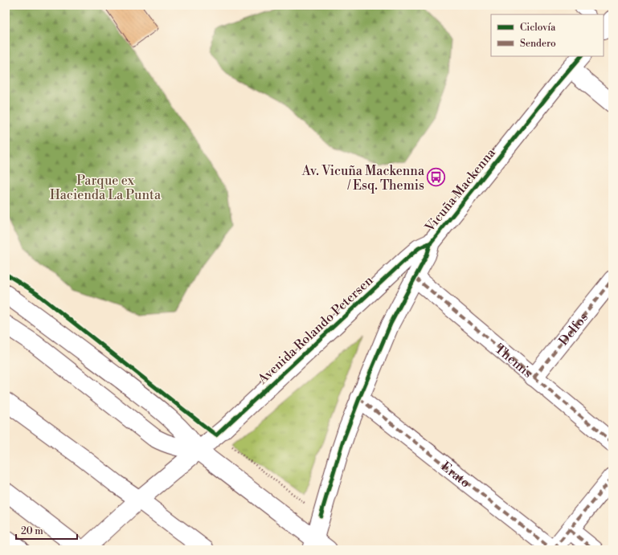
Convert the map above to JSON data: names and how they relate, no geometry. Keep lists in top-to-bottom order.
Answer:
{
  "streets": {
    "main road": [
      "Vicuña Mackenna",
      "Delfos",
      "Avenida Rolando Petersen",
      "Themis",
      "Erato"
    ]
  },
  "crossings": [
    ["Vicuña Mackenna", "Avenida Rolando Petersen"],
    ["Vicuña Mackenna", "Themis"],
    ["Vicuña Mackenna", "Erato"],
    ["Delfos", "Themis"]
  ],
  "parks": ["Parque ex Hacienda La Punta"],
  "places": {
    "bus stop": ["Av. Vicuña Mackenna / Esq. Themis"]
  },
  "legend": ["Ciclovía", "Sendero"],
  "scale_bar": "20 m"
}
